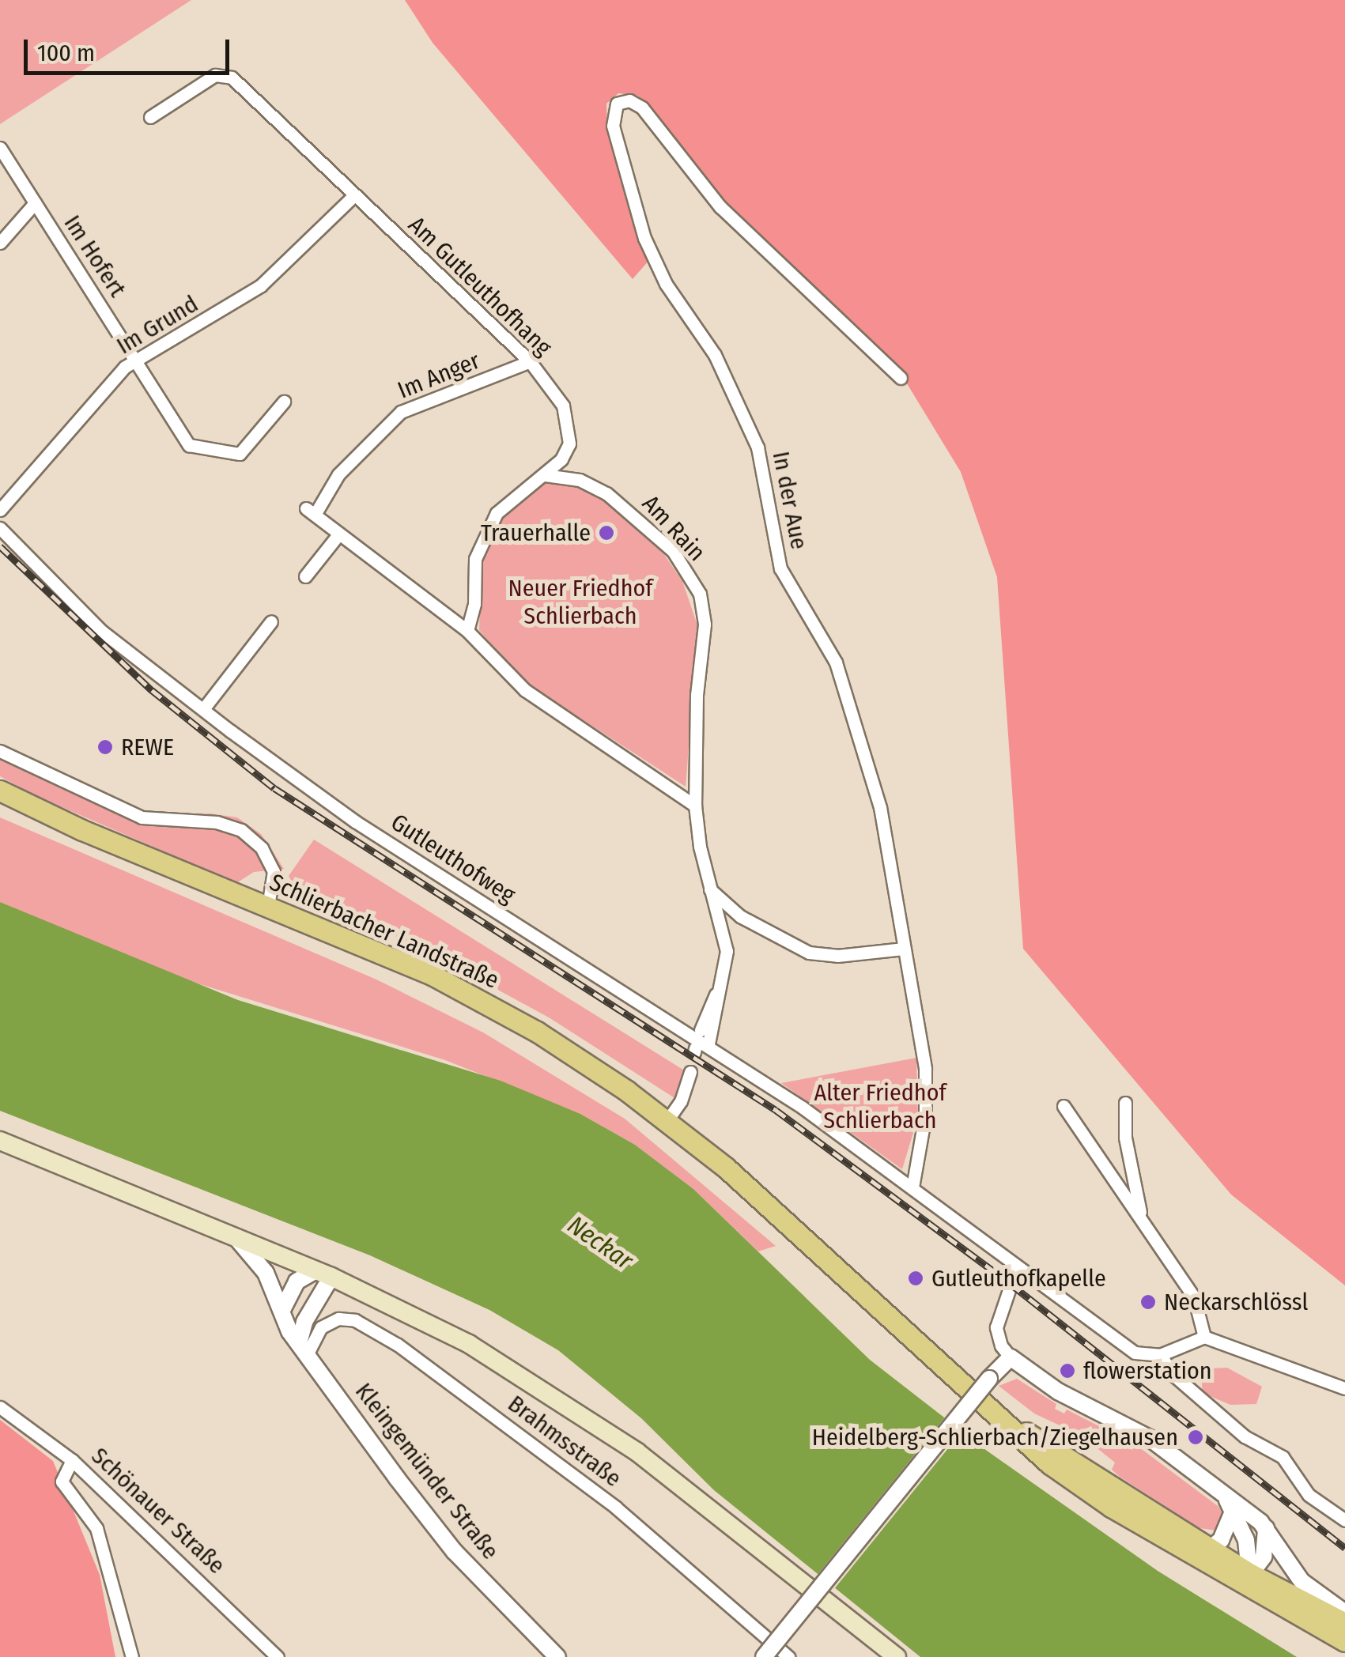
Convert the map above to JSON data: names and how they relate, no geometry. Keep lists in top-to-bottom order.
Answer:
{
  "streets": {
    "main road": ["Schlierbacher Landstraße", "Kleingemünder Straße"],
    "street": [
      "Im Hofert",
      "Am Gutleuthofhang",
      "Im Grund",
      "Im Anger",
      "In der Aue",
      "Am Rain",
      "Gutleuthofweg",
      "Brahmsstraße",
      "Schönauer Straße"
    ]
  },
  "crossings": [
    ["Im Hofert", "Im Grund"],
    ["Am Gutleuthofhang", "Im Grund"],
    ["Am Gutleuthofhang", "Im Anger"],
    ["Am Gutleuthofhang", "Am Rain"],
    ["In der Aue", "Gutleuthofweg"],
    ["Brahmsstraße", "Kleingemünder Straße"]
  ],
  "water": ["Neckar"],
  "parks": ["Neuer Friedhof Schlierbach", "Alter Friedhof Schlierbach"],
  "places": [
    "Trauerhalle",
    "REWE",
    "Gutleuthofkapelle",
    "Neckarschlössl",
    "flowerstation",
    "Heidelberg-Schlierbach/Ziegelhausen"
  ],
  "scale_bar": "100 m"
}
